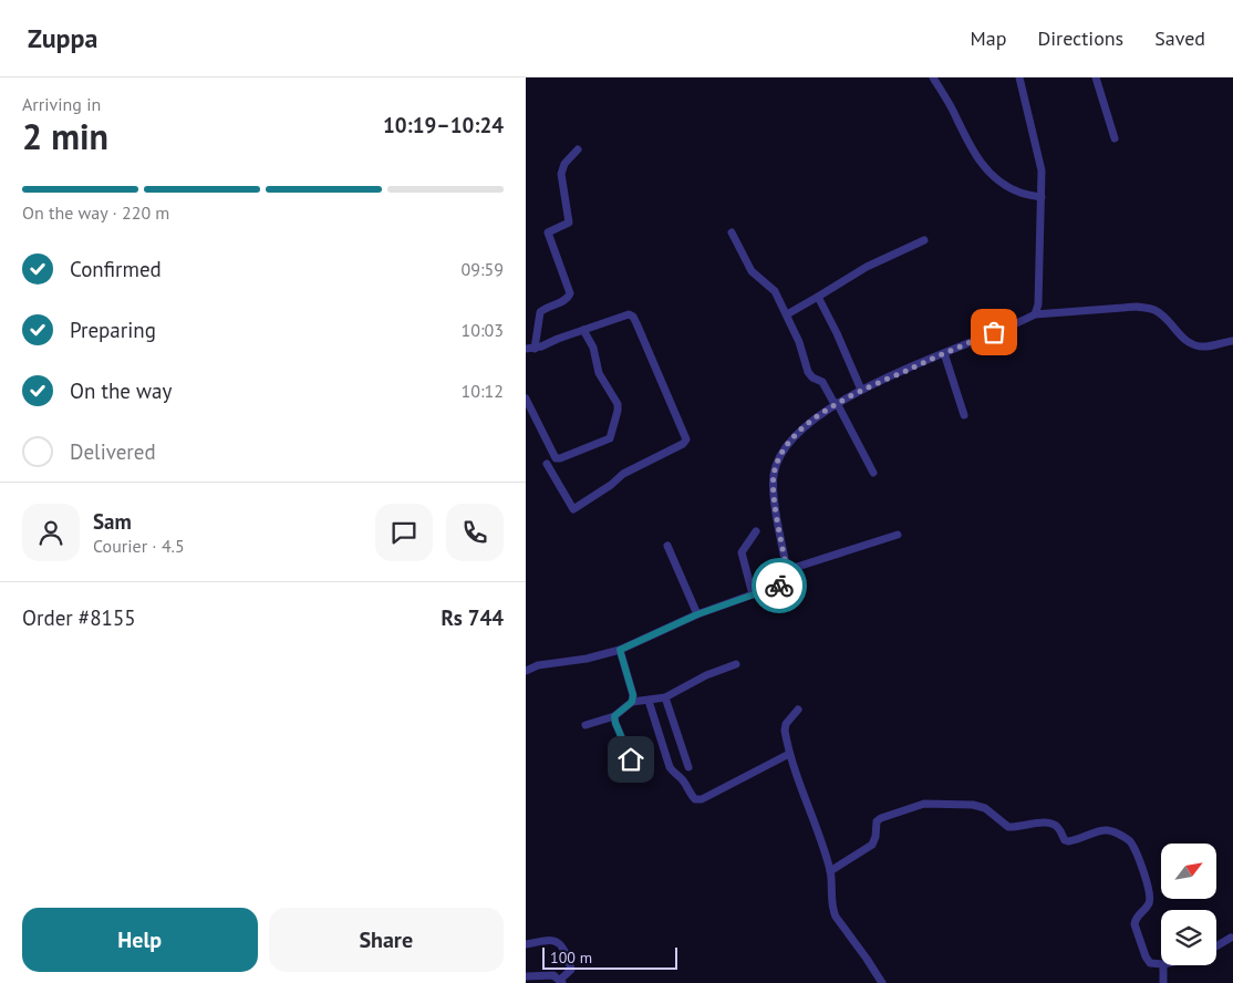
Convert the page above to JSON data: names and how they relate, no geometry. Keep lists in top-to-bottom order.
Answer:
{
  "scale_bar": "100 m",
  "north": "top right",
  "page": {
    "header": "Zuppa",
    "nav": ["Map", "Directions", "Saved"],
    "heading": ["2 min", "Arriving in", "10:19–10:24"],
    "panel": [
      "Sam",
      "Courier · 4.5",
      "Order #8155",
      "Rs 744"
    ],
    "bar": "On the way · 220 m",
    "list": [
      ["Confirmed", "09:59"],
      ["Preparing", "10:03"],
      ["On the way", "10:12"],
      "Delivered"
    ],
    "buttons": ["Help", "Share"],
    "scale": "100 m"
  }
}
